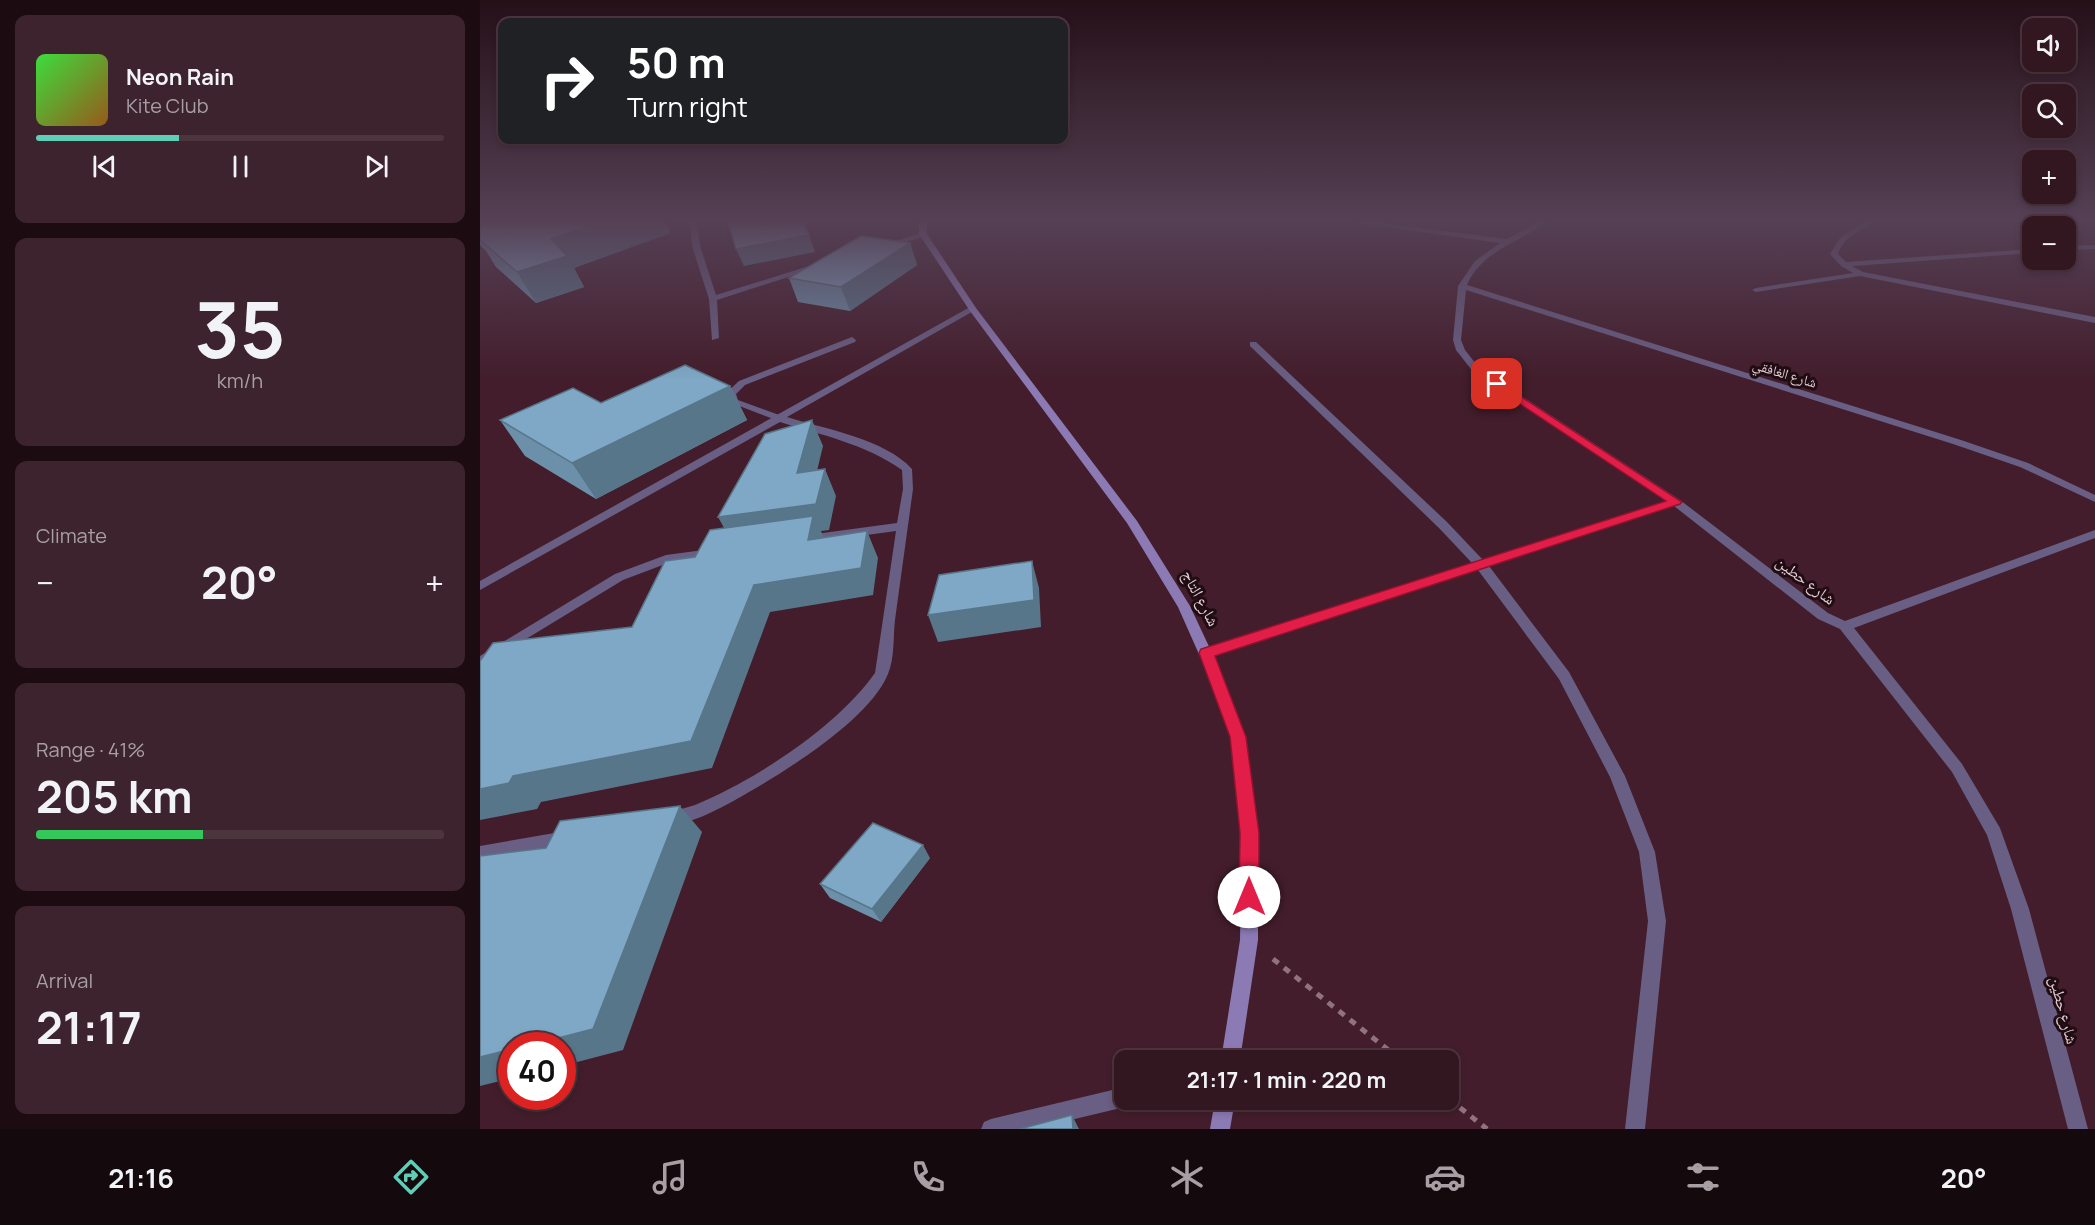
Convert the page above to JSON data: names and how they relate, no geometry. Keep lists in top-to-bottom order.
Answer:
{
  "streets": {
    "street": ["شارع الغافقي", "شارع حطين", "شارع التاج"]
  },
  "crossings": [
    ["شارع الغافقي", "شارع حطين"]
  ],
  "page": {
    "map_buttons": ["+", "−"],
    "turn": ["50 m", "Turn right"],
    "song": ["Neon Rain", "Kite Club"],
    "tile": [
      ["35", "km/h"],
      "Climate",
      ["Range · 41%", "205 km"],
      ["Arrival", "21:17"]
    ],
    "heat": ["−", "20°", "+"],
    "limit": "40",
    "trip": "21:17 · 1 min · 220 m",
    "tabs": ["21:16", "20°"]
  }
}
